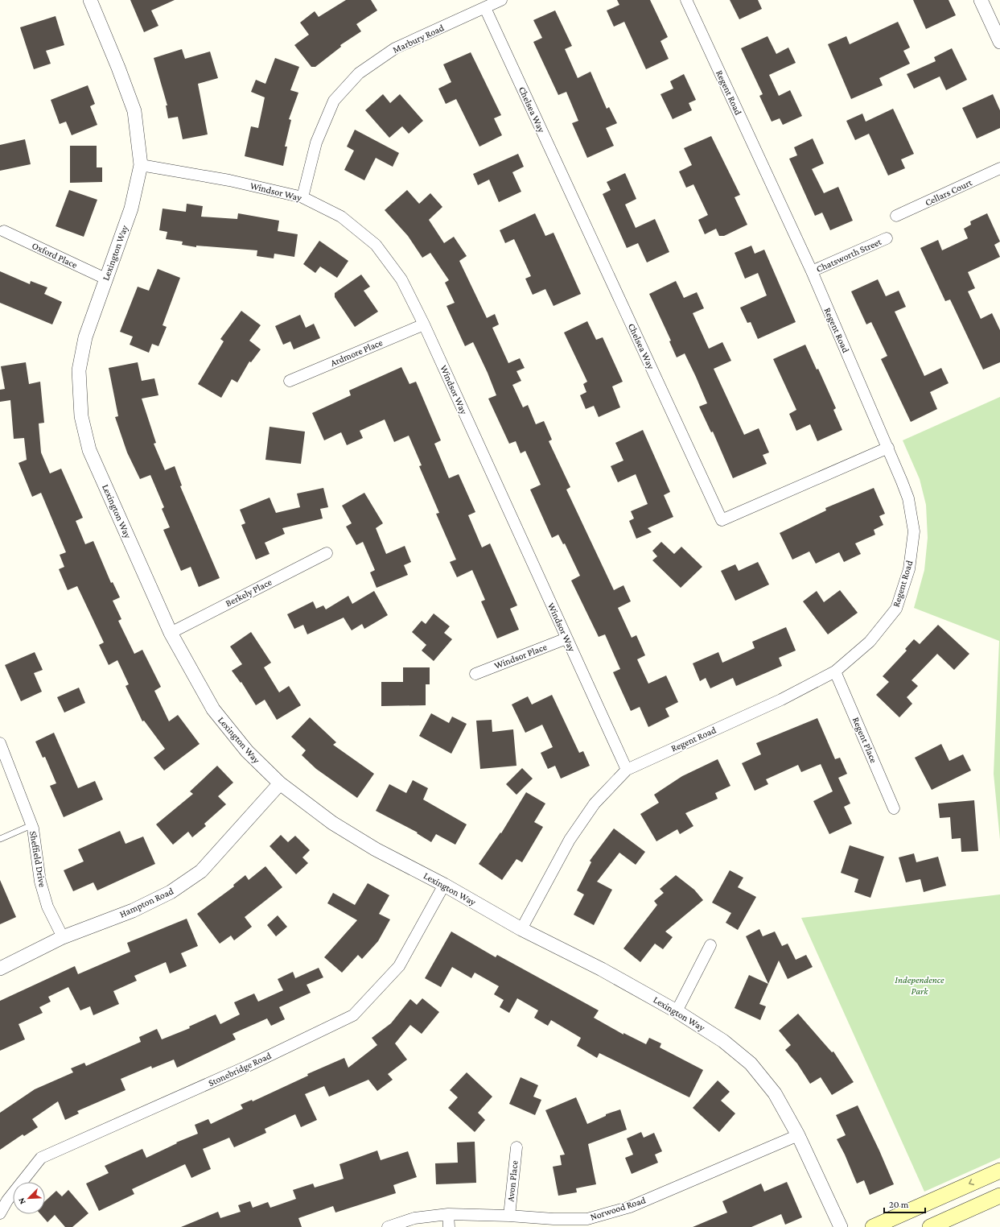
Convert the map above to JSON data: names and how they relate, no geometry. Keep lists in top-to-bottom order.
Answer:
{
  "streets": {
    "street": [
      "Marbury Road",
      "Regent Road",
      "Chelsea Way",
      "Windsor Way",
      "Cellars Court",
      "Lexington Way",
      "Oxford Place",
      "Chatsworth Street",
      "Ardmore Place",
      "Berkely Place",
      "Windsor Place",
      "Regent Place",
      "Sheffield Drive",
      "Hampton Road",
      "Stonebridge Road",
      "Avon Place",
      "Norwood Road"
    ]
  },
  "crossings": [
    ["Marbury Road", "Chelsea Way"],
    ["Marbury Road", "Windsor Way"],
    ["Regent Road", "Chelsea Way"],
    ["Regent Road", "Windsor Way"],
    ["Regent Road", "Lexington Way"],
    ["Regent Road", "Chatsworth Street"],
    ["Regent Road", "Regent Place"],
    ["Windsor Way", "Lexington Way"],
    ["Windsor Way", "Ardmore Place"],
    ["Windsor Way", "Windsor Place"],
    ["Lexington Way", "Oxford Place"],
    ["Lexington Way", "Berkely Place"],
    ["Lexington Way", "Hampton Road"],
    ["Lexington Way", "Stonebridge Road"],
    ["Lexington Way", "Norwood Road"],
    ["Sheffield Drive", "Hampton Road"],
    ["Avon Place", "Norwood Road"]
  ],
  "parks": ["Independence Park"],
  "scale_bar": "20 m",
  "north": "bottom left"
}
